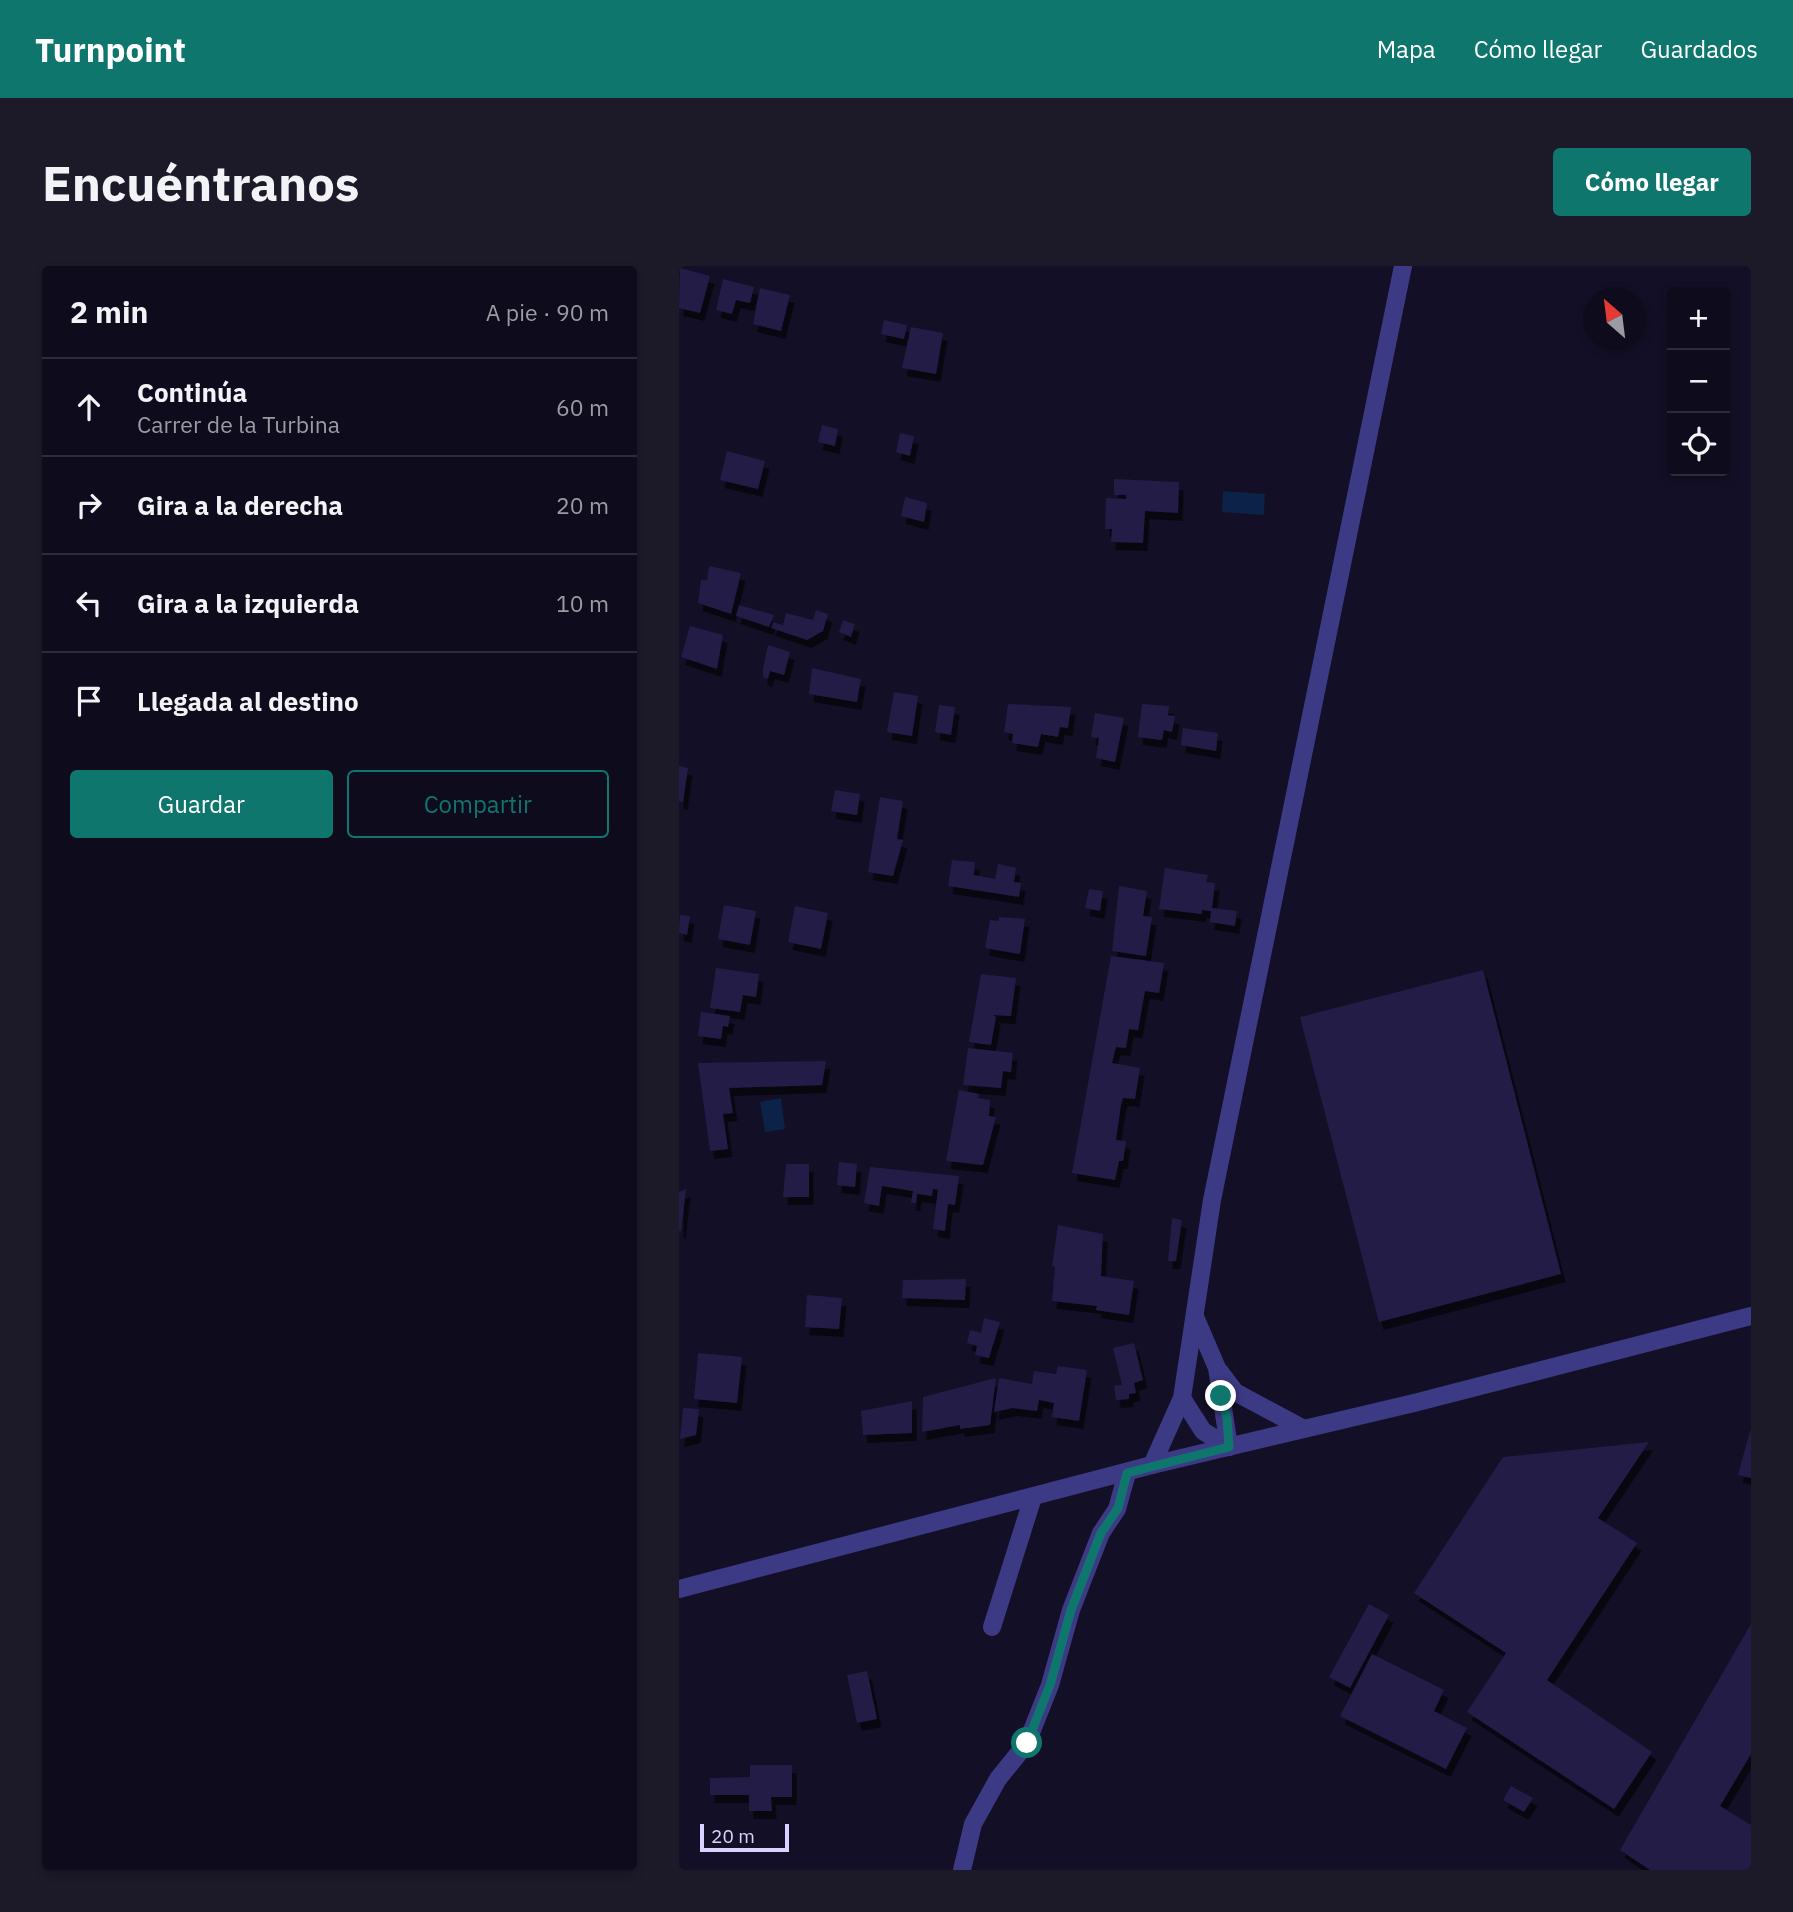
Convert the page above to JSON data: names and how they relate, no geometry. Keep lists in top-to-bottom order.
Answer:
{
  "scale_bar": "20 m",
  "north": "top left",
  "page": {
    "header": "Turnpoint",
    "nav": ["Mapa", "Cómo llegar", "Guardados"],
    "buttons": [
      "Cómo llegar",
      ["Guardar", "Compartir"]
    ],
    "title": "Encuéntranos",
    "heading": ["2 min", "A pie · 90 m"],
    "map_buttons": ["+", "−"],
    "list": [
      ["Continúa", "Carrer de la Turbina", "60 m"],
      ["Gira a la derecha", "20 m"],
      ["Gira a la izquierda", "10 m"],
      "Llegada al destino"
    ],
    "scale": "20 m"
  }
}
